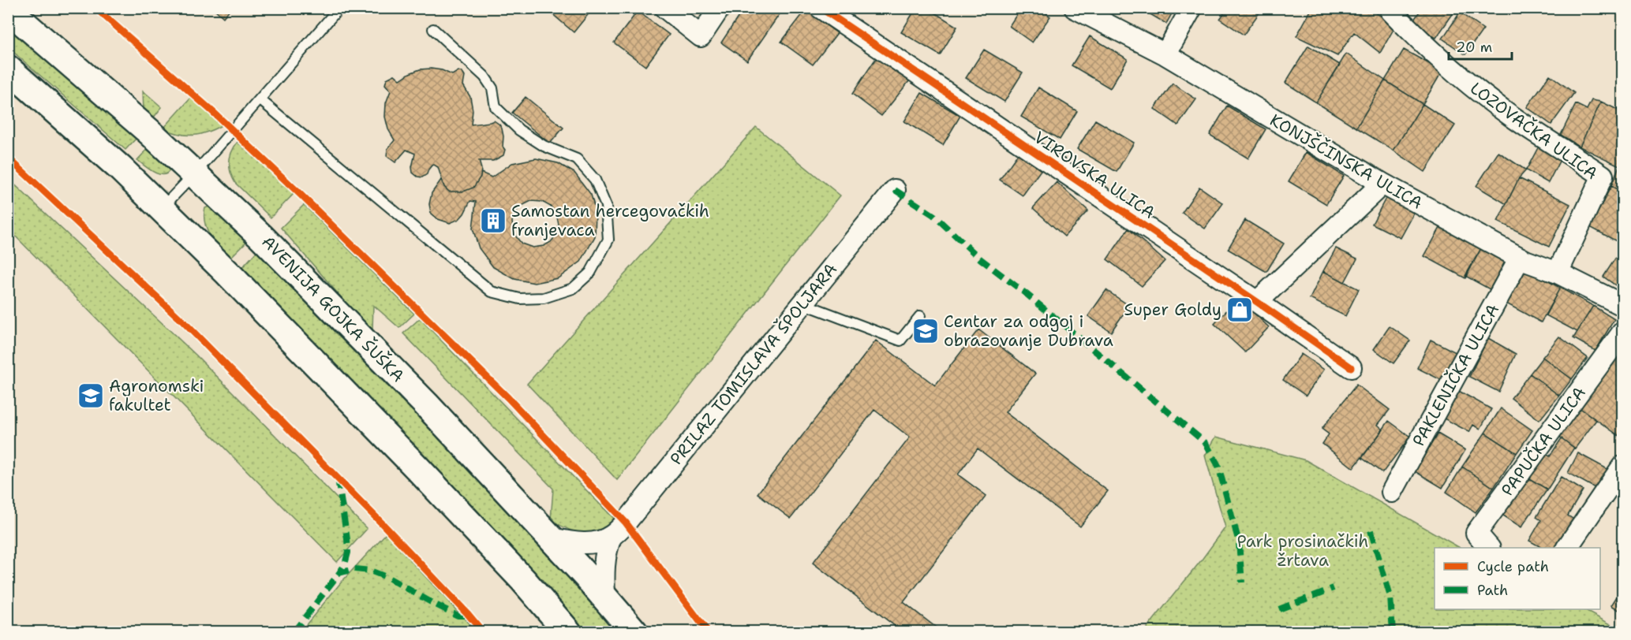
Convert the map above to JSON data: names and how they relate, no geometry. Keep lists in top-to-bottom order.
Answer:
{
  "streets": {
    "main road": ["AVENIJA GOJKA ŠUŠKA"],
    "street": [
      "LOZOVAČKA ULICA",
      "KONJŠČINSKA ULICA",
      "VIROVSKA ULICA",
      "PRILAZ TOMISLAVA ŠPOLJARA",
      "PAKLENIČKA ULICA",
      "PAPUČKA ULICA"
    ]
  },
  "crossings": [
    ["LOZOVAČKA ULICA", "KONJŠČINSKA ULICA"],
    ["KONJŠČINSKA ULICA", "PAKLENIČKA ULICA"],
    ["AVENIJA GOJKA ŠUŠKA", "PRILAZ TOMISLAVA ŠPOLJARA"]
  ],
  "parks": ["Park prosinačkih žrtava"],
  "places": {
    "building": ["Samostan hercegovačkih franjevaca"],
    "shop": ["Super Goldy"],
    "school or university": ["Centar za odgoj i obrazovanje Dubrava", "Agronomski fakultet"]
  },
  "legend": ["Cycle path", "Path"],
  "scale_bar": "20 m"
}
